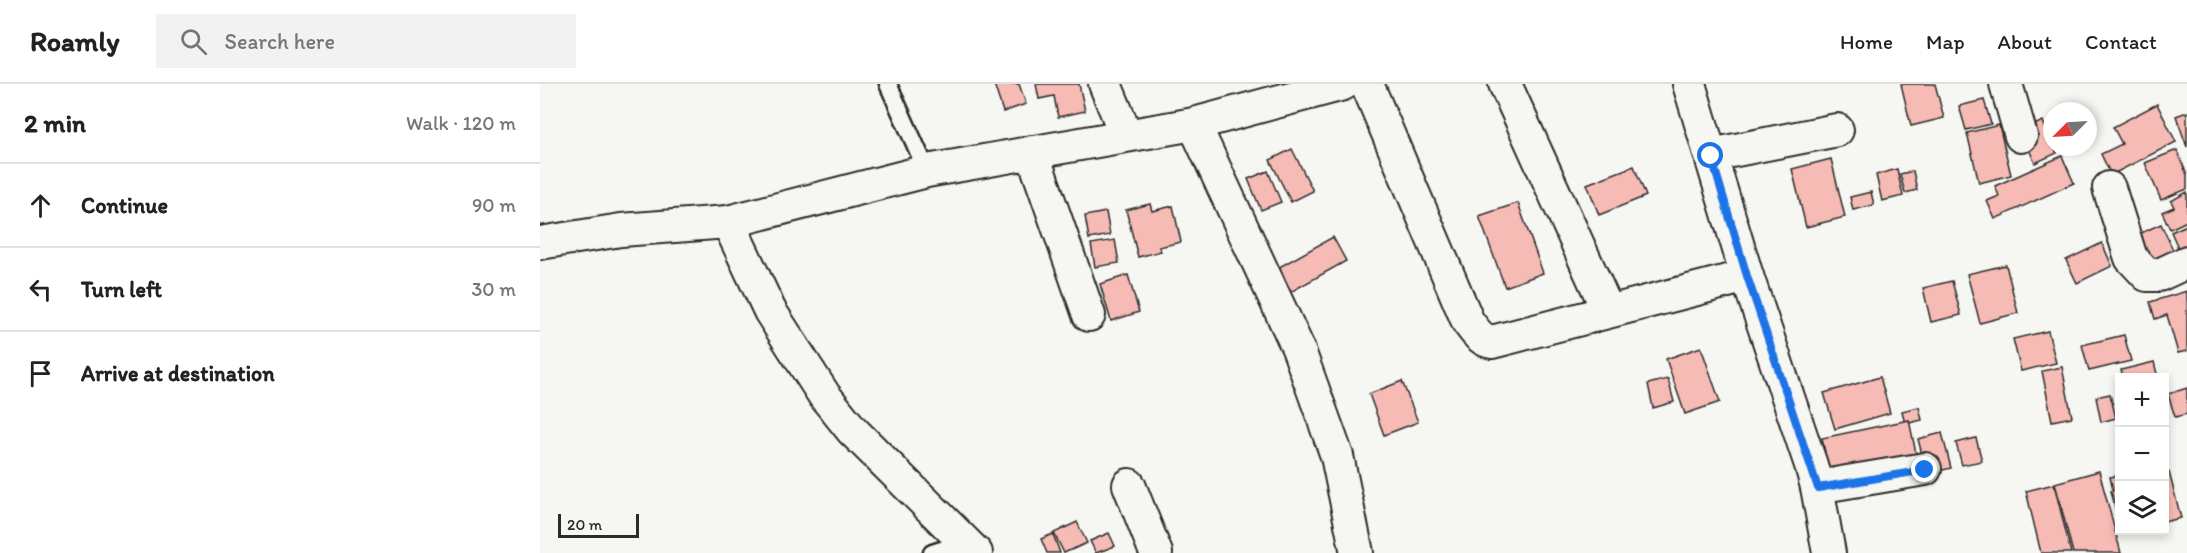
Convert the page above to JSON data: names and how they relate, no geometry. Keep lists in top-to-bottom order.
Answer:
{
  "scale_bar": "20 m",
  "north": "bottom left",
  "page": {
    "header": "Roamly",
    "search": "Search here",
    "nav": [
      "Home",
      "Map",
      "About",
      "Contact"
    ],
    "heading": ["2 min", "Walk · 120 m"],
    "list": [
      ["Continue", "90 m"],
      ["Turn left", "30 m"],
      "Arrive at destination"
    ],
    "map_buttons": ["+", "−"],
    "scale": "20 m"
  }
}
